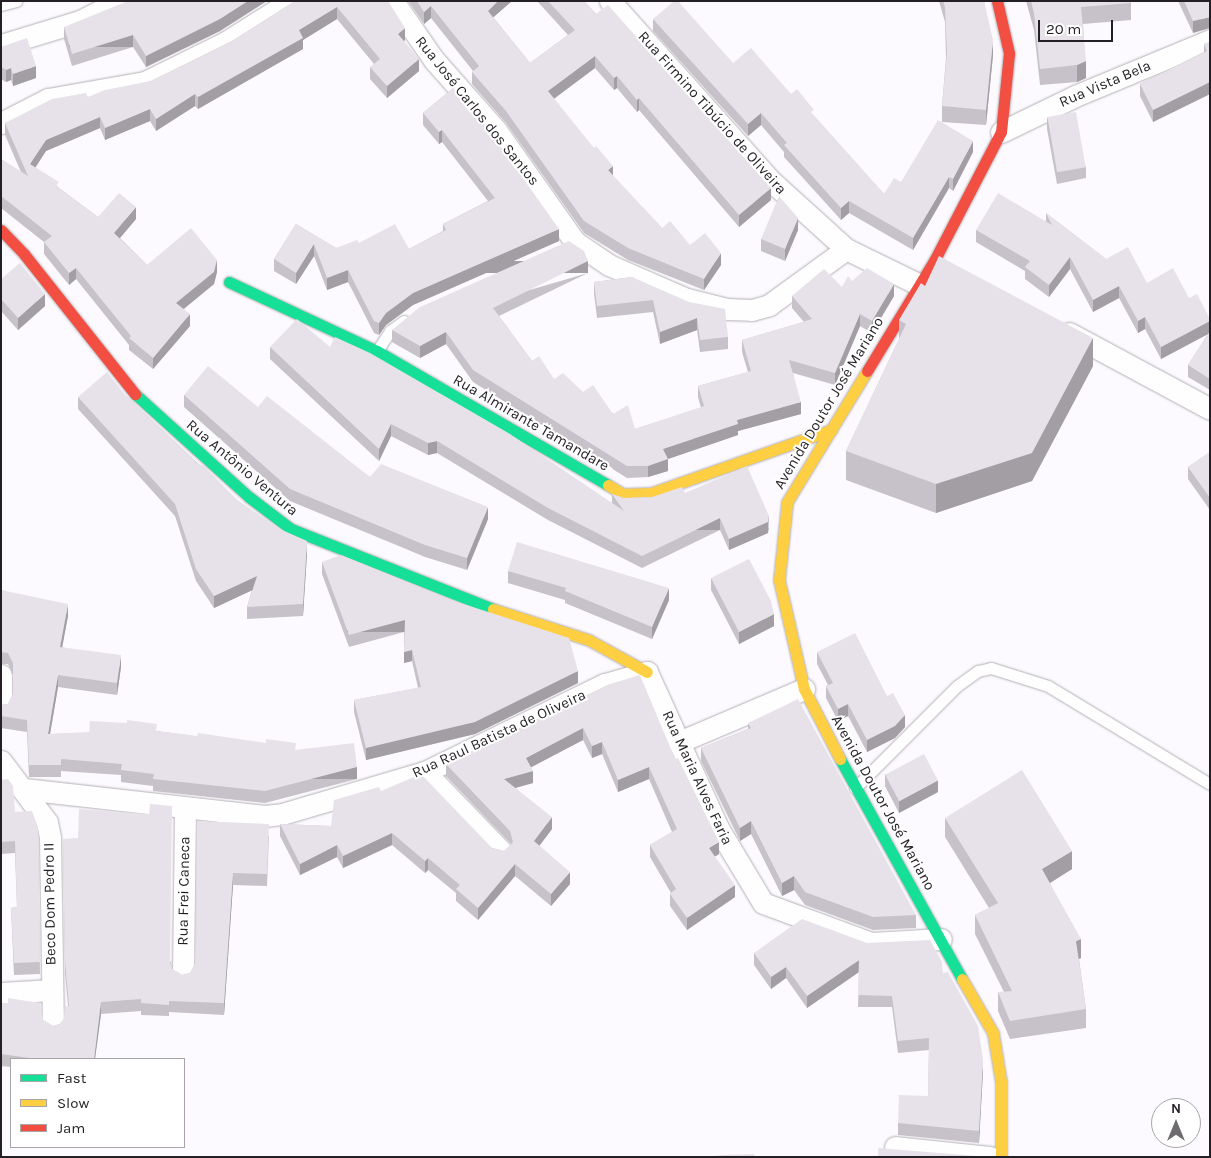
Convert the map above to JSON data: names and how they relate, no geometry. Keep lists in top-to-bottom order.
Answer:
{
  "streets": {
    "street": [
      "Rua Vista Bela",
      "Rua José Carlos dos Santos",
      "Rua Firmino Tibúcio de Oliveira",
      "Avenida Doutor José Mariano",
      "Rua Almirante Tamandare",
      "Rua Antônio Ventura",
      "Rua Raul Batista de Oliveira",
      "Rua Maria Alves Faria",
      "Rua Frei Caneca",
      "Beco Dom Pedro II"
    ]
  },
  "crossings": [
    ["Rua Vista Bela", "Avenida Doutor José Mariano"],
    ["Rua José Carlos dos Santos", "Rua Firmino Tibúcio de Oliveira"],
    ["Rua Firmino Tibúcio de Oliveira", "Avenida Doutor José Mariano"],
    ["Avenida Doutor José Mariano", "Rua Almirante Tamandare"],
    ["Avenida Doutor José Mariano", "Rua Maria Alves Faria"],
    ["Rua Antônio Ventura", "Rua Raul Batista de Oliveira"],
    ["Rua Antônio Ventura", "Rua Maria Alves Faria"],
    ["Rua Raul Batista de Oliveira", "Rua Maria Alves Faria"],
    ["Rua Raul Batista de Oliveira", "Rua Frei Caneca"],
    ["Rua Raul Batista de Oliveira", "Beco Dom Pedro II"]
  ],
  "legend": ["Fast", "Slow", "Jam"],
  "scale_bar": "20 m",
  "north": "top"
}
